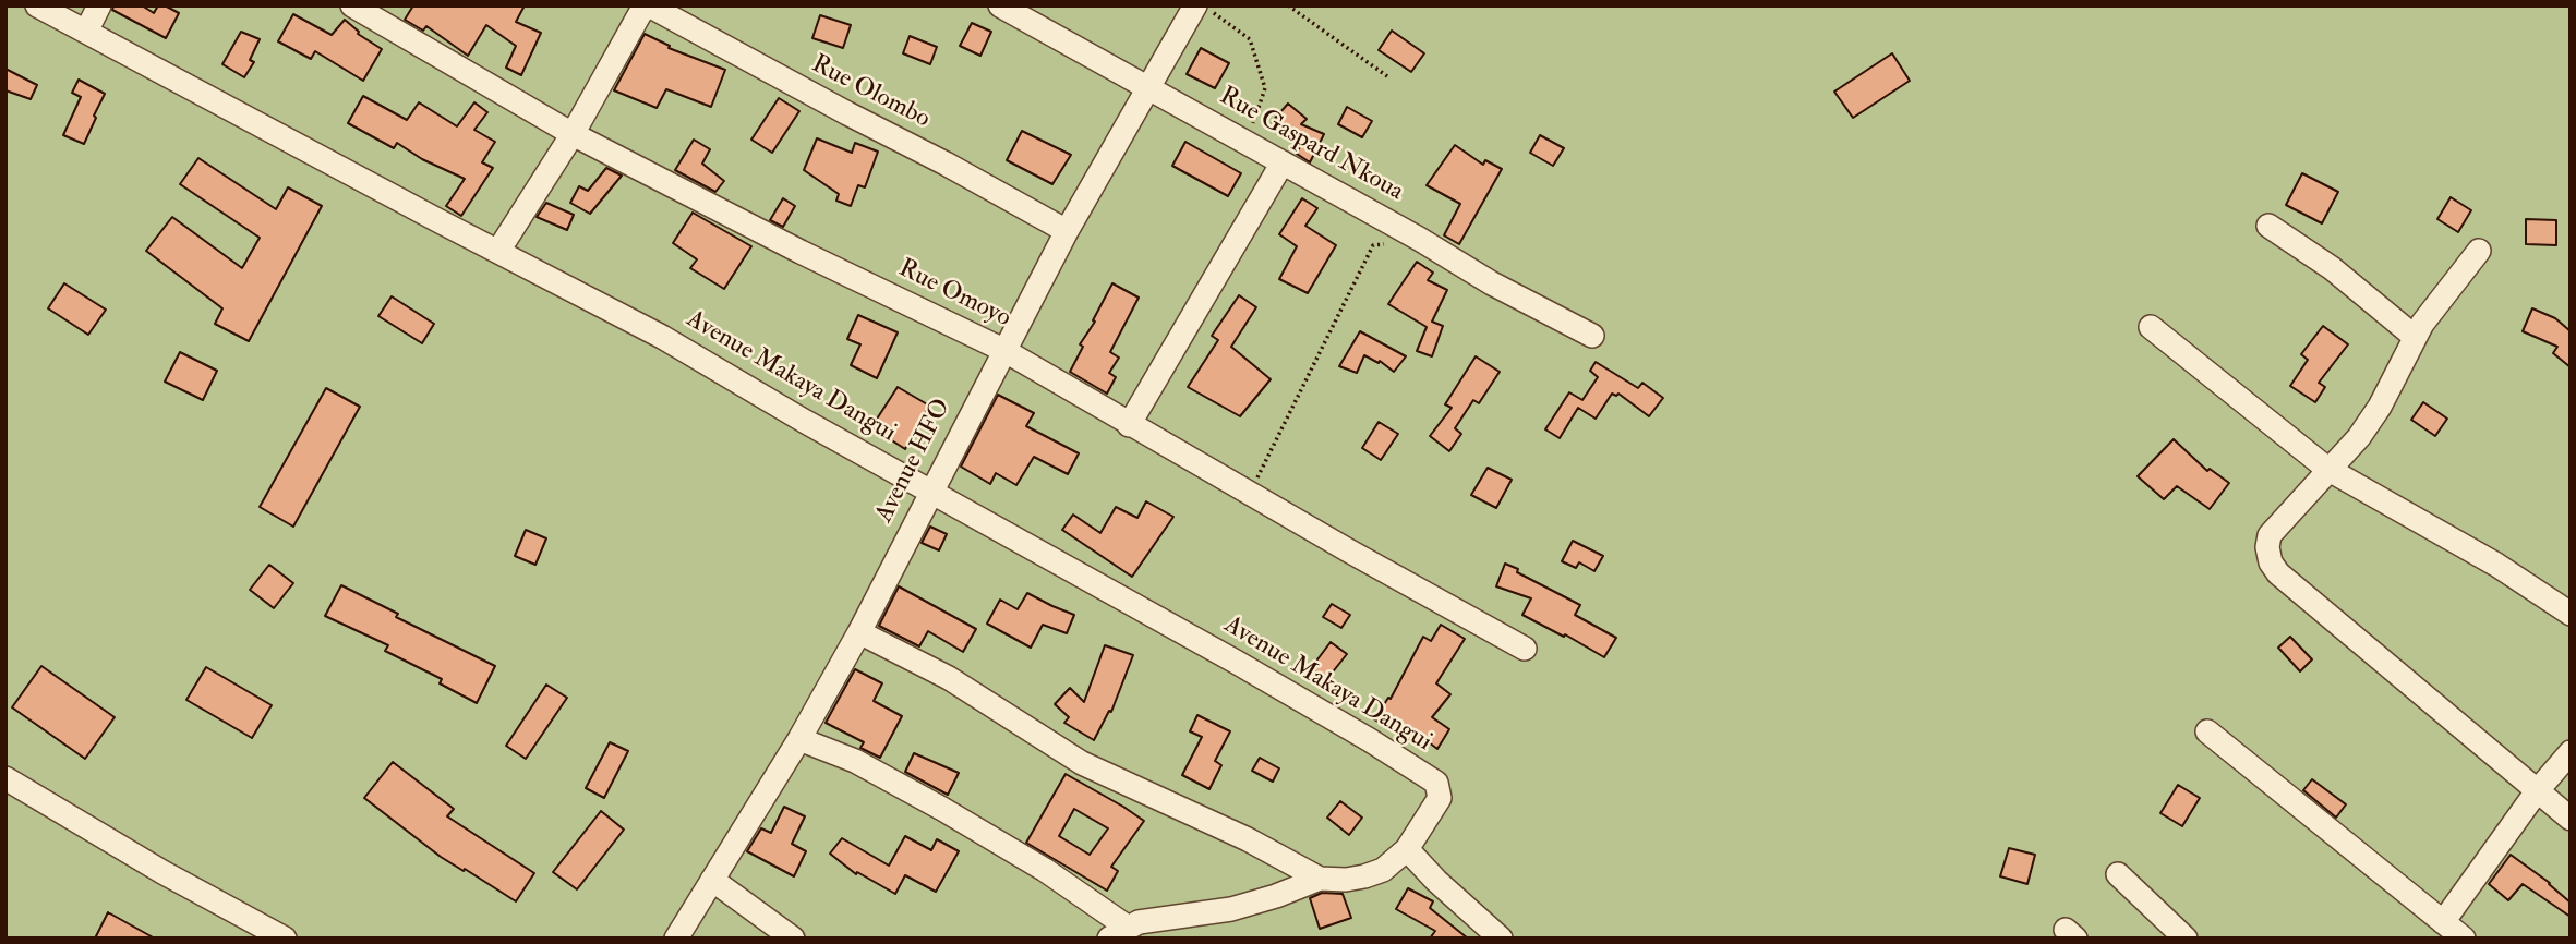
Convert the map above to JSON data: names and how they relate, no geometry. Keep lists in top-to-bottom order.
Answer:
{
  "streets": {
    "street": [
      "Rue Olombo",
      "Rue Gaspard Nkoua",
      "Rue Omoyo",
      "Avenue Makaya Dangui",
      "Avenue HFO"
    ]
  },
  "crossings": [
    ["Rue Olombo", "Avenue HFO"],
    ["Rue Gaspard Nkoua", "Avenue HFO"],
    ["Rue Omoyo", "Avenue HFO"],
    ["Avenue Makaya Dangui", "Avenue HFO"]
  ]
}
